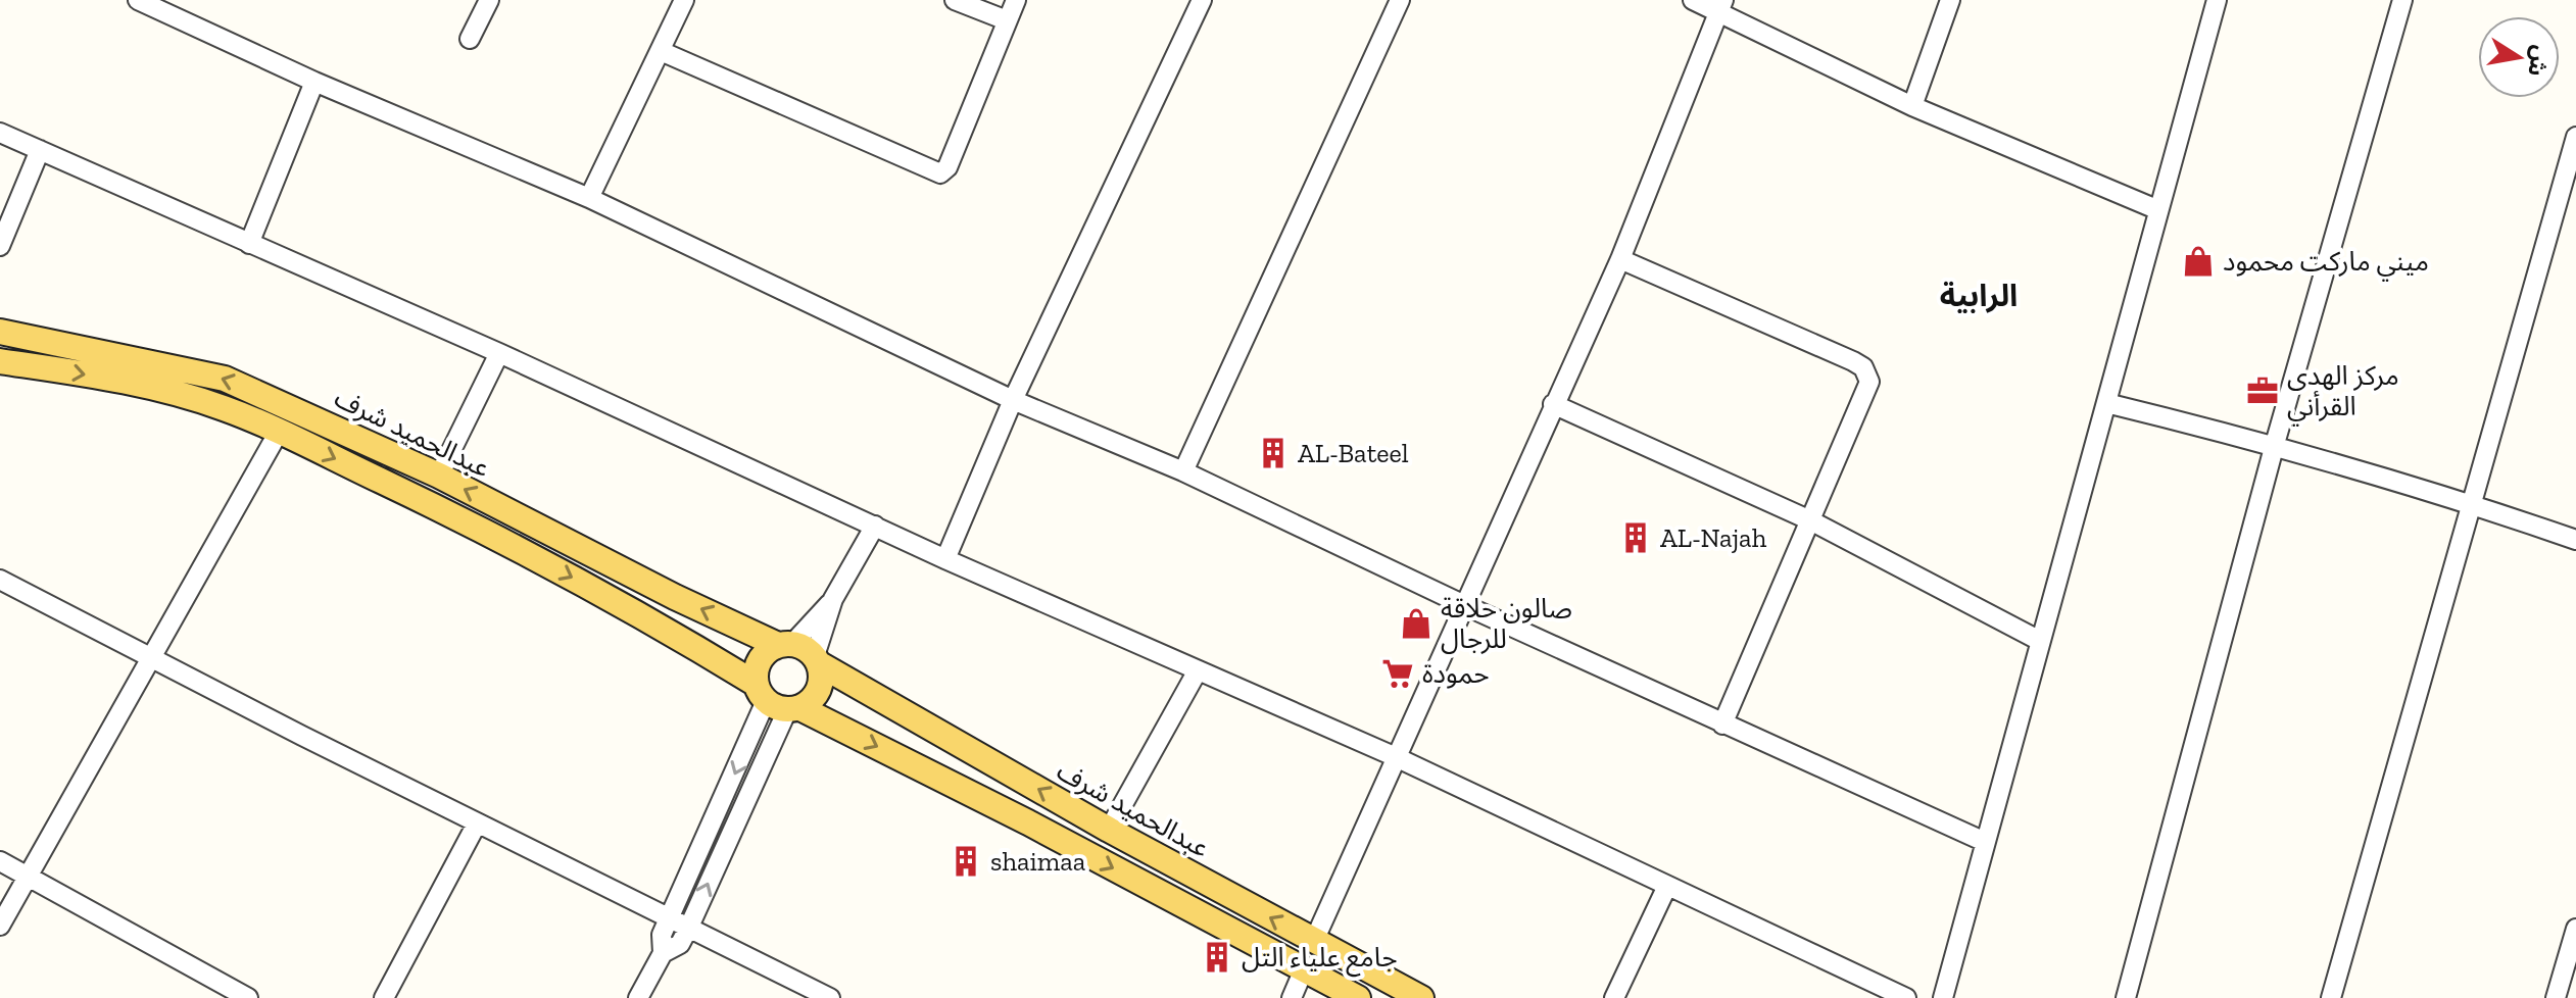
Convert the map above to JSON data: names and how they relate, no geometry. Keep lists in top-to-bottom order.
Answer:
{
  "streets": {
    "main road": ["عبدالحميد شرف"]
  },
  "districts": ["الرابية"],
  "places": {
    "shop": ["ميني ماركت محمود", "صالون حلاقة للرجال"],
    "office": ["مركز الهدى القرأني"],
    "building": [
      "AL-Bateel",
      "AL-Najah",
      "shaimaa",
      "جامع علياء التل"
    ],
    "supermarket": ["حمودة"]
  },
  "north": "right"
}
